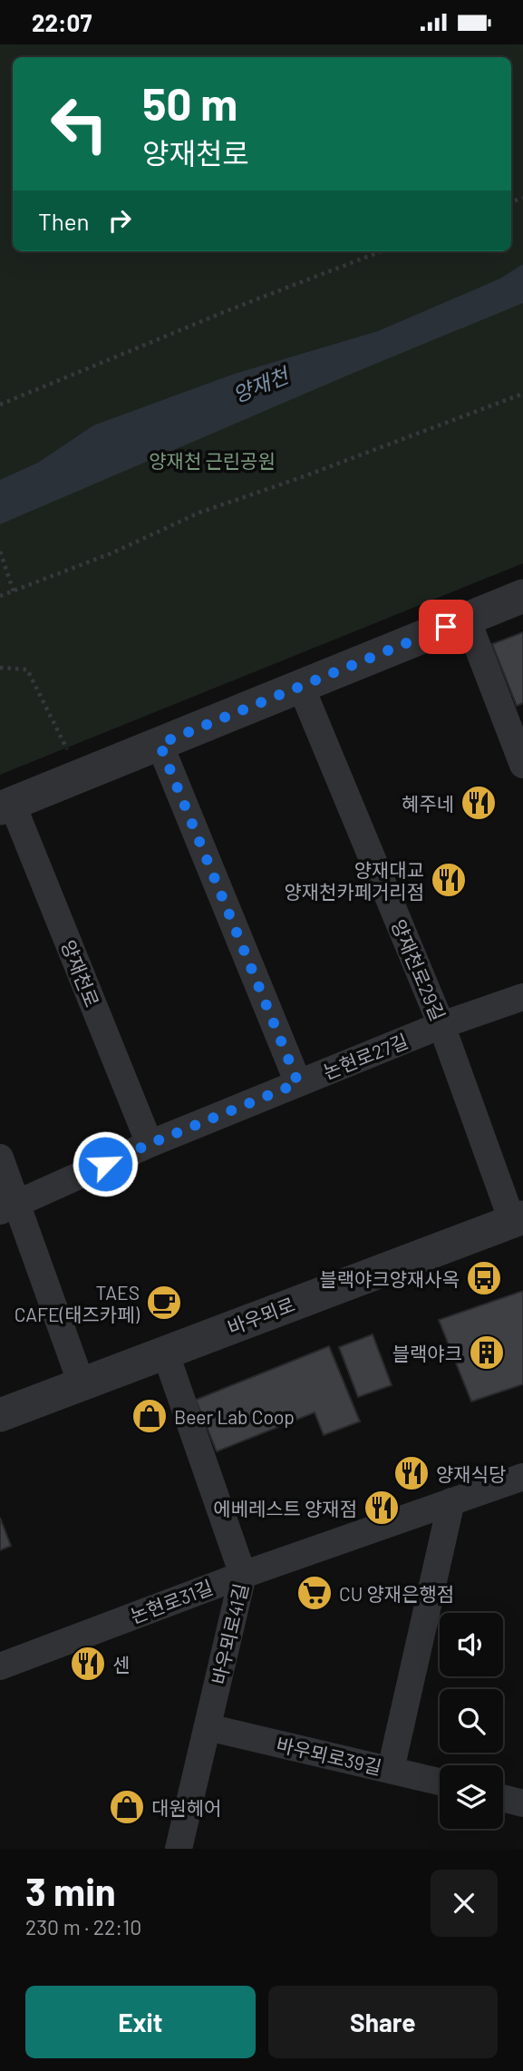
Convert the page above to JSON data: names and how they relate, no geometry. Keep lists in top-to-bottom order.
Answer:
{
  "streets": {
    "street": [
      "양재천로29길",
      "양재천로",
      "논현로27길",
      "바우뫼로",
      "논현로31길",
      "바우뫼로41길",
      "바우뫼로39길"
    ]
  },
  "crossings": [
    ["양재천로29길", "양재천로"],
    ["양재천로29길", "논현로27길"],
    ["양재천로29길", "바우뫼로"],
    ["양재천로", "논현로27길"],
    ["바우뫼로", "바우뫼로41길"],
    ["논현로31길", "바우뫼로41길"],
    ["바우뫼로41길", "바우뫼로39길"]
  ],
  "water": ["양재천"],
  "parks": ["양재천 근린공원"],
  "places": {
    "restaurant": [
      "혜주네",
      "양재대교 양재천카페거리점",
      "양재식당",
      "에베레스트 양재점",
      "센"
    ],
    "bus stop": ["블랙야크양재사옥"],
    "cafe": ["TAES CAFE(태즈카페)"],
    "building": ["블랙야크"],
    "shop": ["Beer Lab Coop", "대원헤어"],
    "supermarket": ["CU 양재은행점"]
  },
  "page": {
    "status": "22:07",
    "turn": ["50 m", "양재천로"],
    "then": "Then",
    "heading": ["3 min", "230 m · 22:10"],
    "buttons": ["Exit", "Share"]
  }
}
